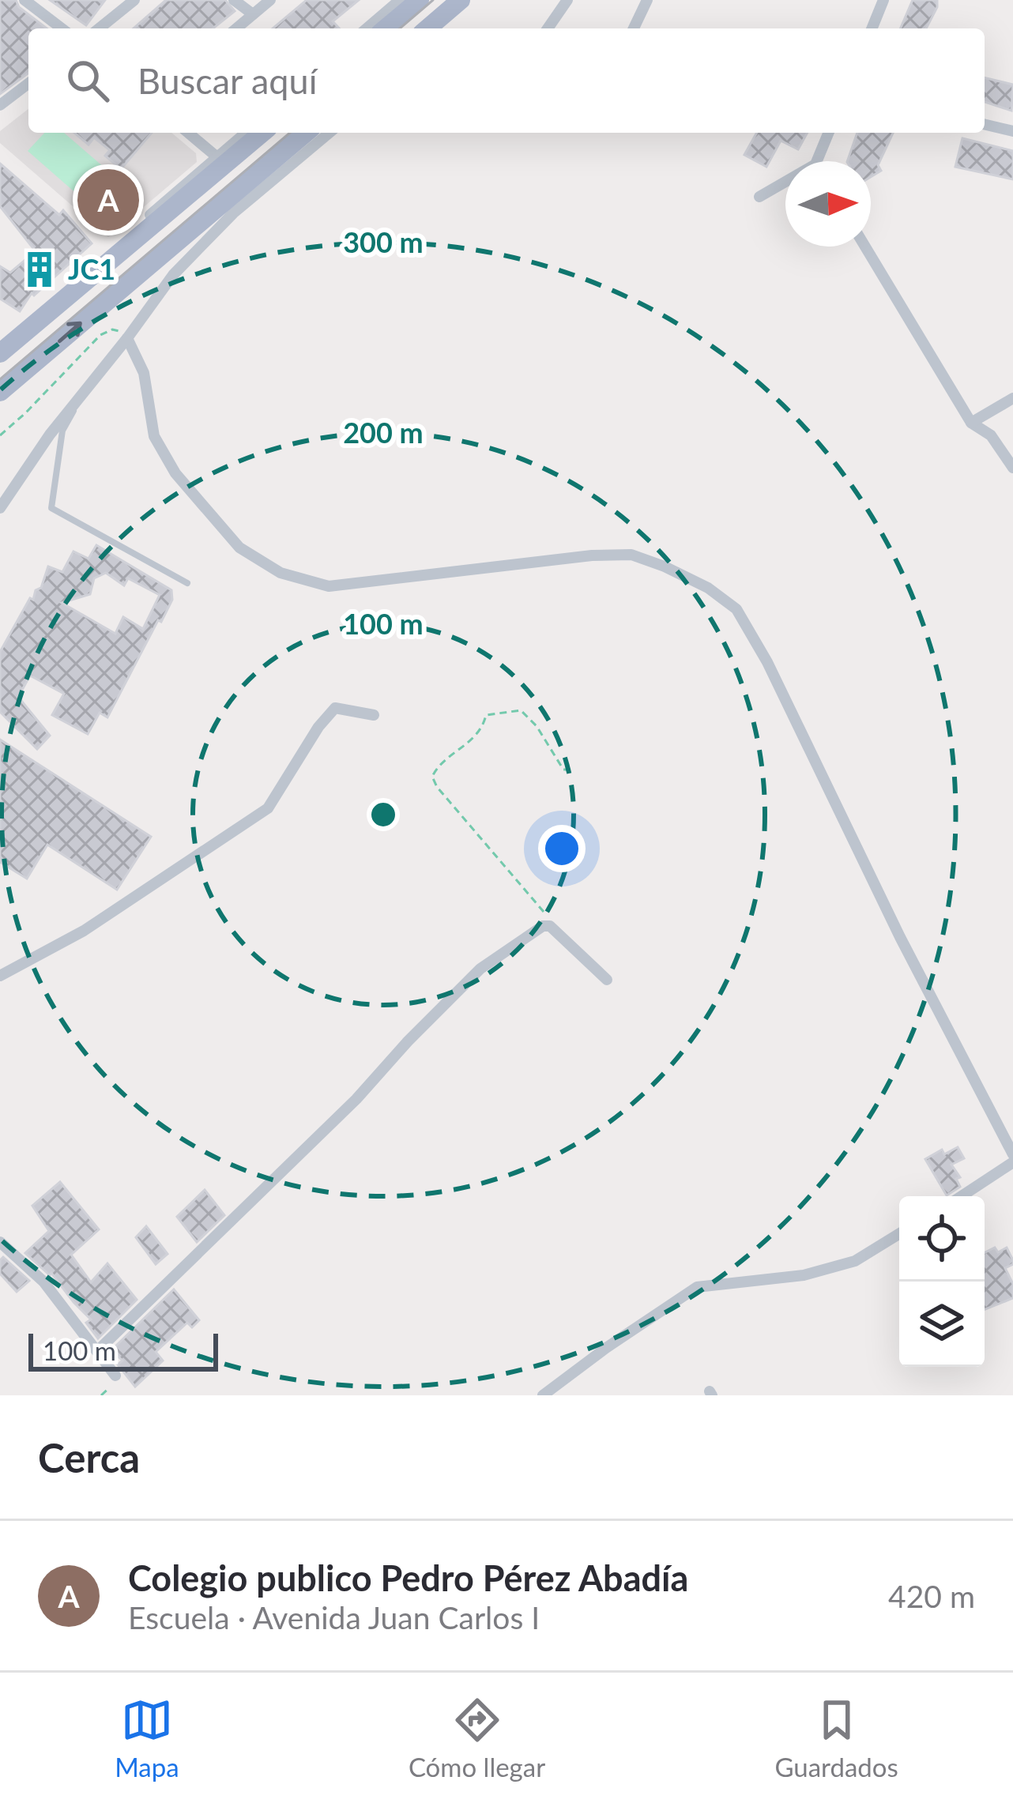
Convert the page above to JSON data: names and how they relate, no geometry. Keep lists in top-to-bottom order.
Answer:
{
  "places": {
    "building": ["JC1"]
  },
  "scale_bar": "100 m",
  "north": "right",
  "page": {
    "search": "Buscar aquí",
    "pins": "A",
    "scale": "100 m",
    "heading": "Cerca",
    "list": [
      {
        "mark": "A",
        "name": "Colegio publico Pedro Pérez Abadía",
        "note": "Escuela · Avenida Juan Carlos I",
        "value": "420 m"
      }
    ],
    "nav": ["Mapa", "Cómo llegar", "Guardados"]
  },
  "rings": ["300 m", "200 m", "100 m"]
}
